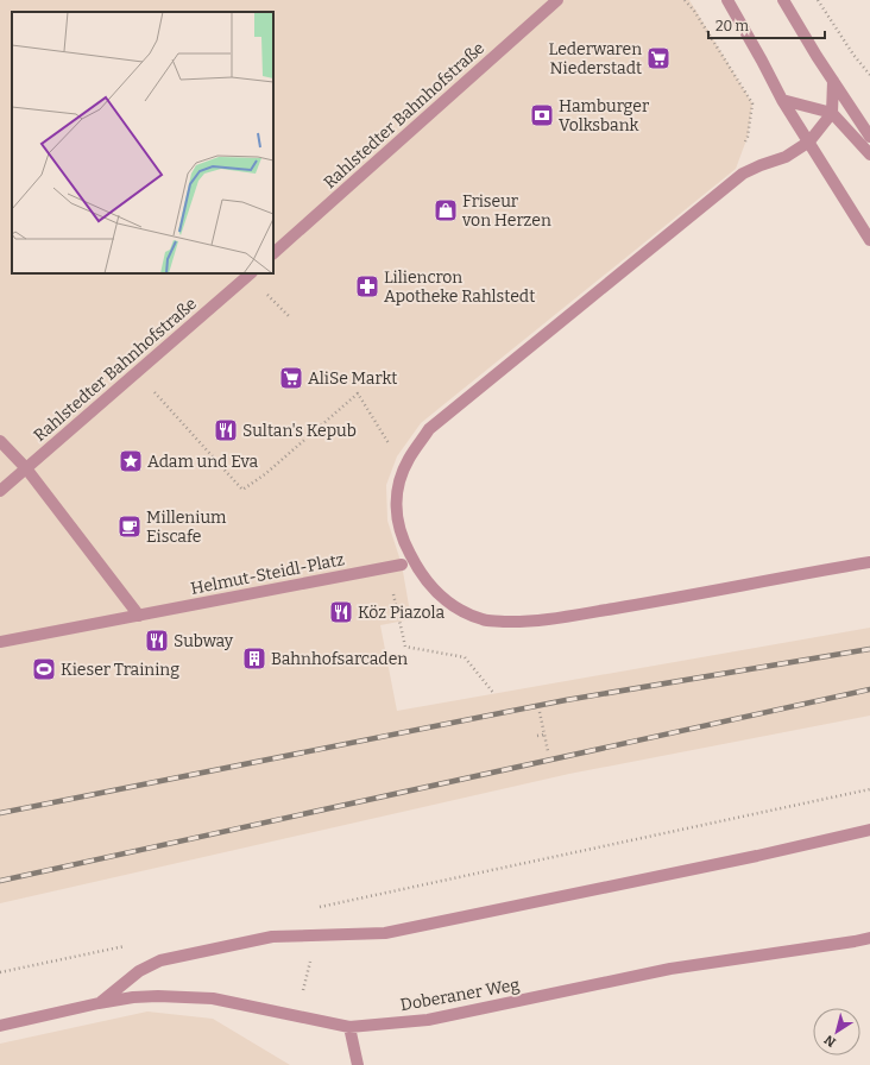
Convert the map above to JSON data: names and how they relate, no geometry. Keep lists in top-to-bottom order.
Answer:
{
  "streets": {
    "street": ["Rahlstedter Bahnhofstraße", "Helmut-Steidl-Platz", "Doberaner Weg"]
  },
  "places": {
    "supermarket": ["Lederwaren Niederstadt", "AliSe Markt"],
    "bank": ["Hamburger Volksbank"],
    "shop": ["Friseur von Herzen"],
    "pharmacy": ["Liliencron Apotheke Rahlstedt"],
    "restaurant": ["Sultan's Kepub", "Köz Piazola", "Subway"],
    "place": ["Adam und Eva"],
    "cafe": ["Millenium Eiscafe"],
    "building": ["Bahnhofsarcaden"],
    "sports": ["Kieser Training"]
  },
  "scale_bar": "20 m",
  "north": "bottom left"
}
